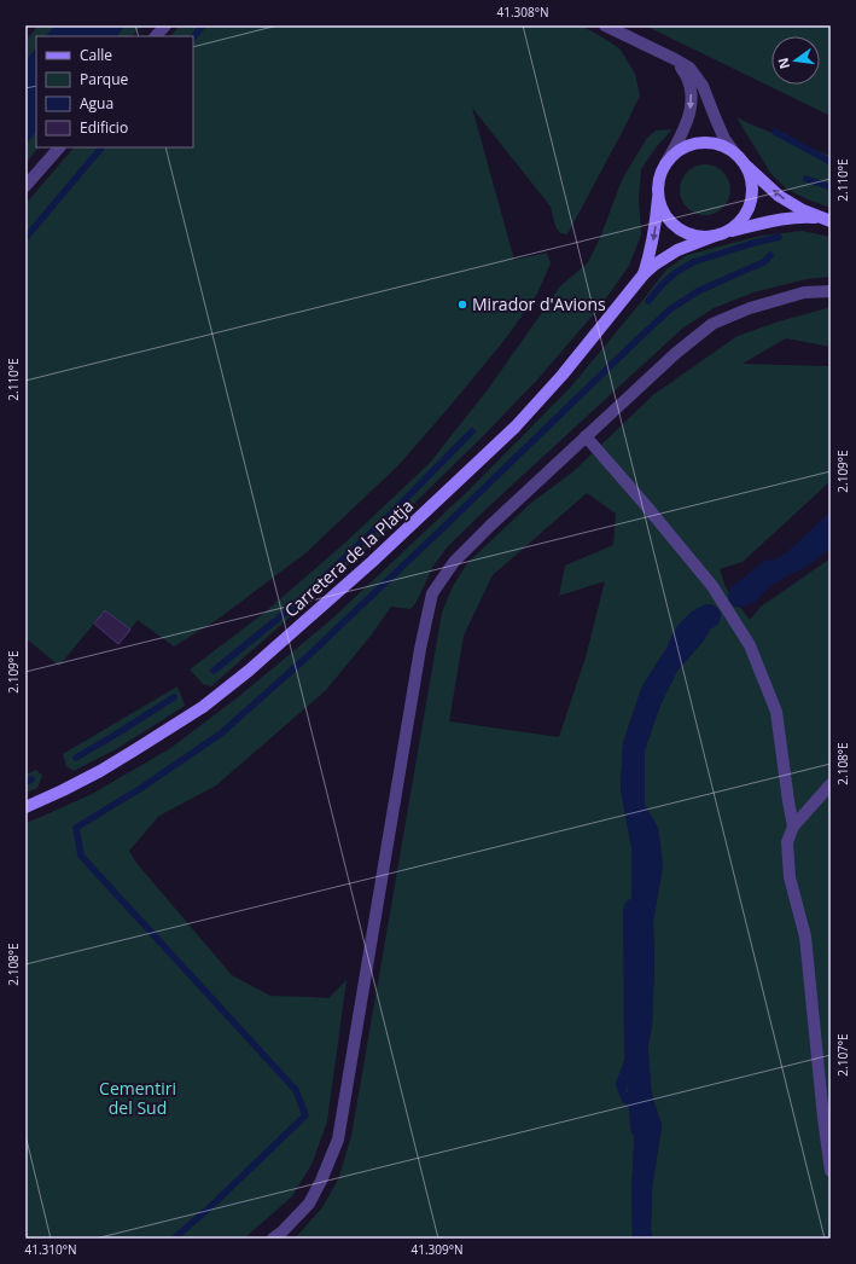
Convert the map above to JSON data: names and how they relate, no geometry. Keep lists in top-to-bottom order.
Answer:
{
  "streets": {
    "street": ["Carretera de la Platja"]
  },
  "parks": ["Cementiri del Sud"],
  "places": ["Mirador d'Avions"],
  "legend": [
    "Calle",
    "Parque",
    "Agua",
    "Edificio"
  ],
  "north": "left",
  "coordinates": [
    "41.308°N",
    "2.110°E",
    "2.109°E",
    "2.108°E",
    "2.107°E",
    "41.310°N",
    "41.309°N"
  ]
}
